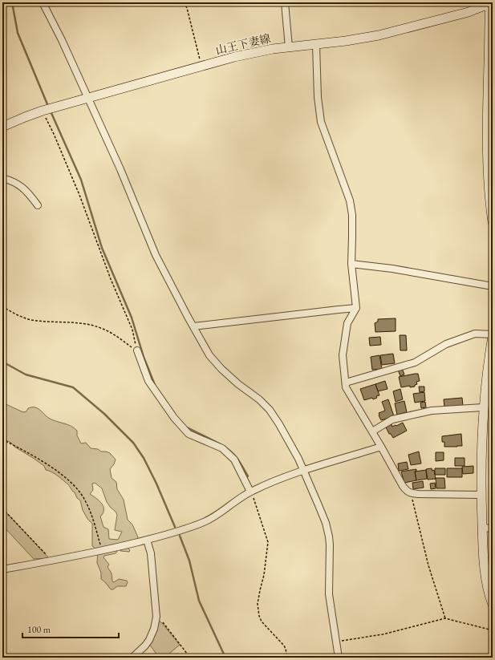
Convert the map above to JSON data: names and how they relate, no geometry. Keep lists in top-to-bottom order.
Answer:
{
  "streets": {
    "main road": ["山王下妻線"]
  },
  "scale_bar": "100 m"
}
